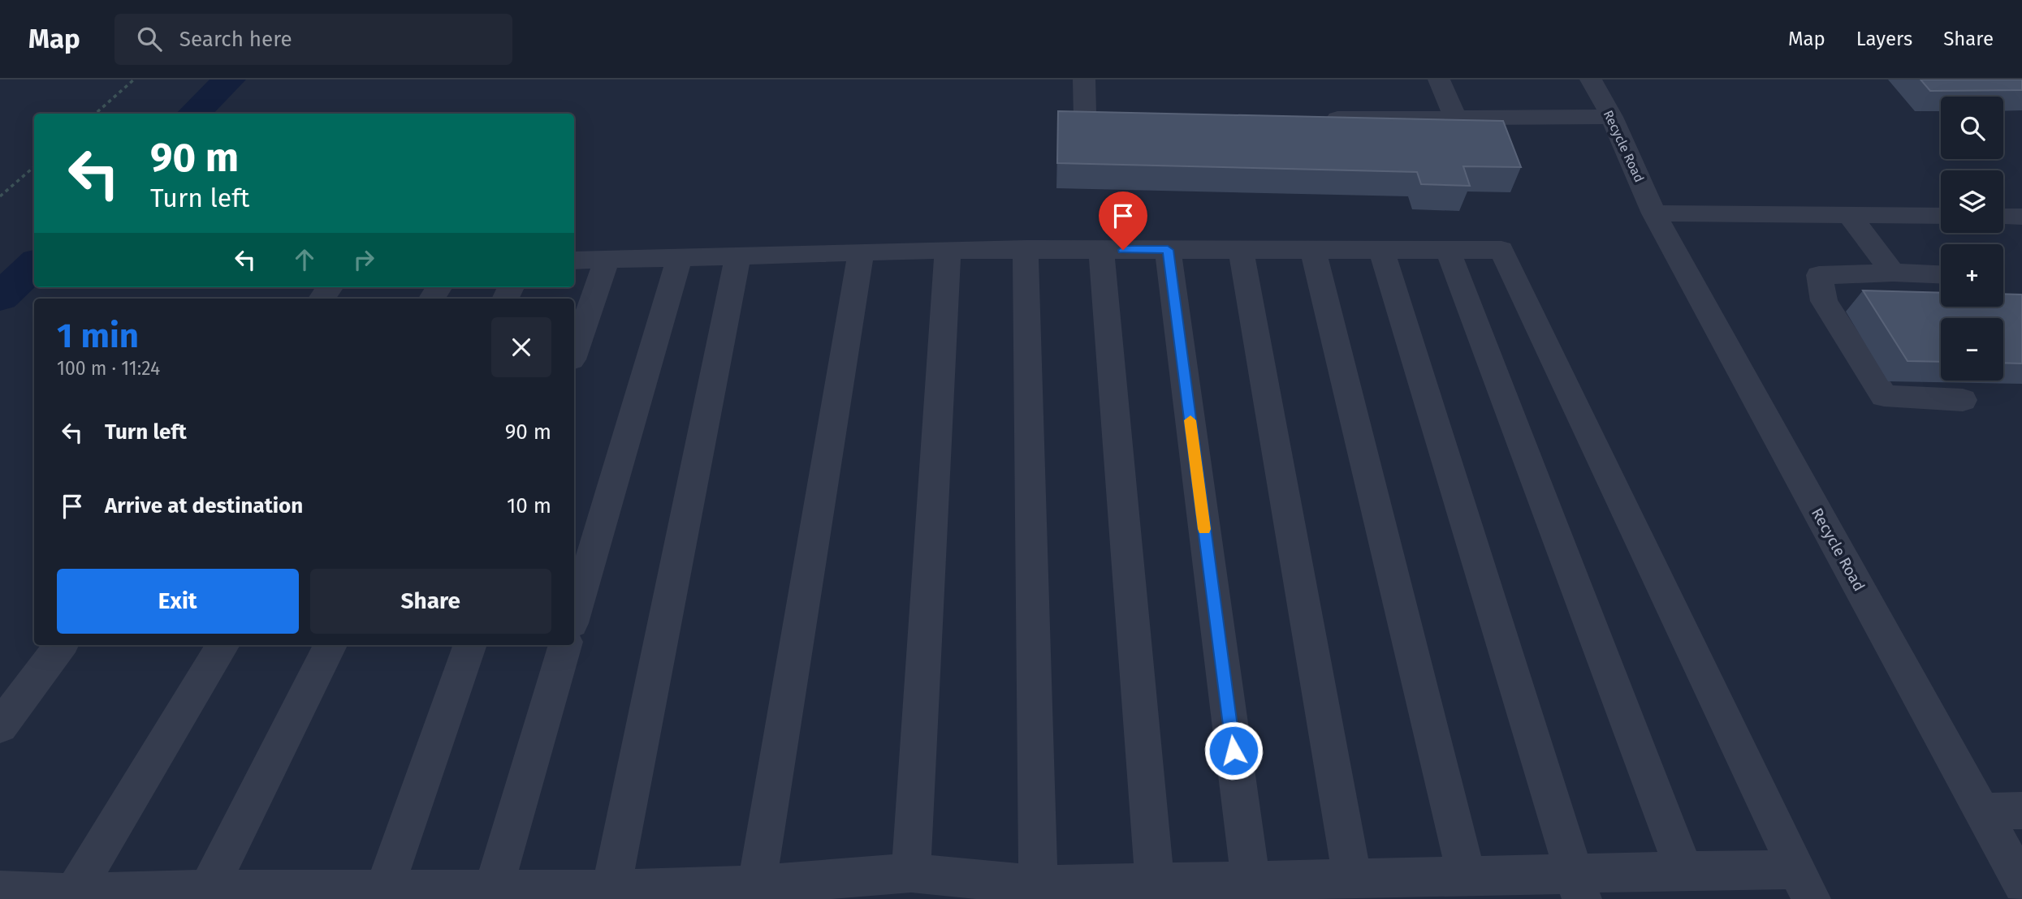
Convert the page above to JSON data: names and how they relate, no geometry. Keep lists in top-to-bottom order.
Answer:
{
  "streets": {
    "street": ["Recycle Road"]
  },
  "page": {
    "header": "Map",
    "search": "Search here",
    "nav": ["Map", "Layers", "Share"],
    "map_buttons": ["+", "−"],
    "turn": ["90 m", "Turn left"],
    "heading": ["1 min", "100 m · 11:24"],
    "list": [
      {
        "name": "Turn left",
        "value": "90 m"
      },
      {
        "name": "Arrive at destination",
        "value": "10 m"
      }
    ],
    "buttons": ["Exit", "Share"]
  }
}
